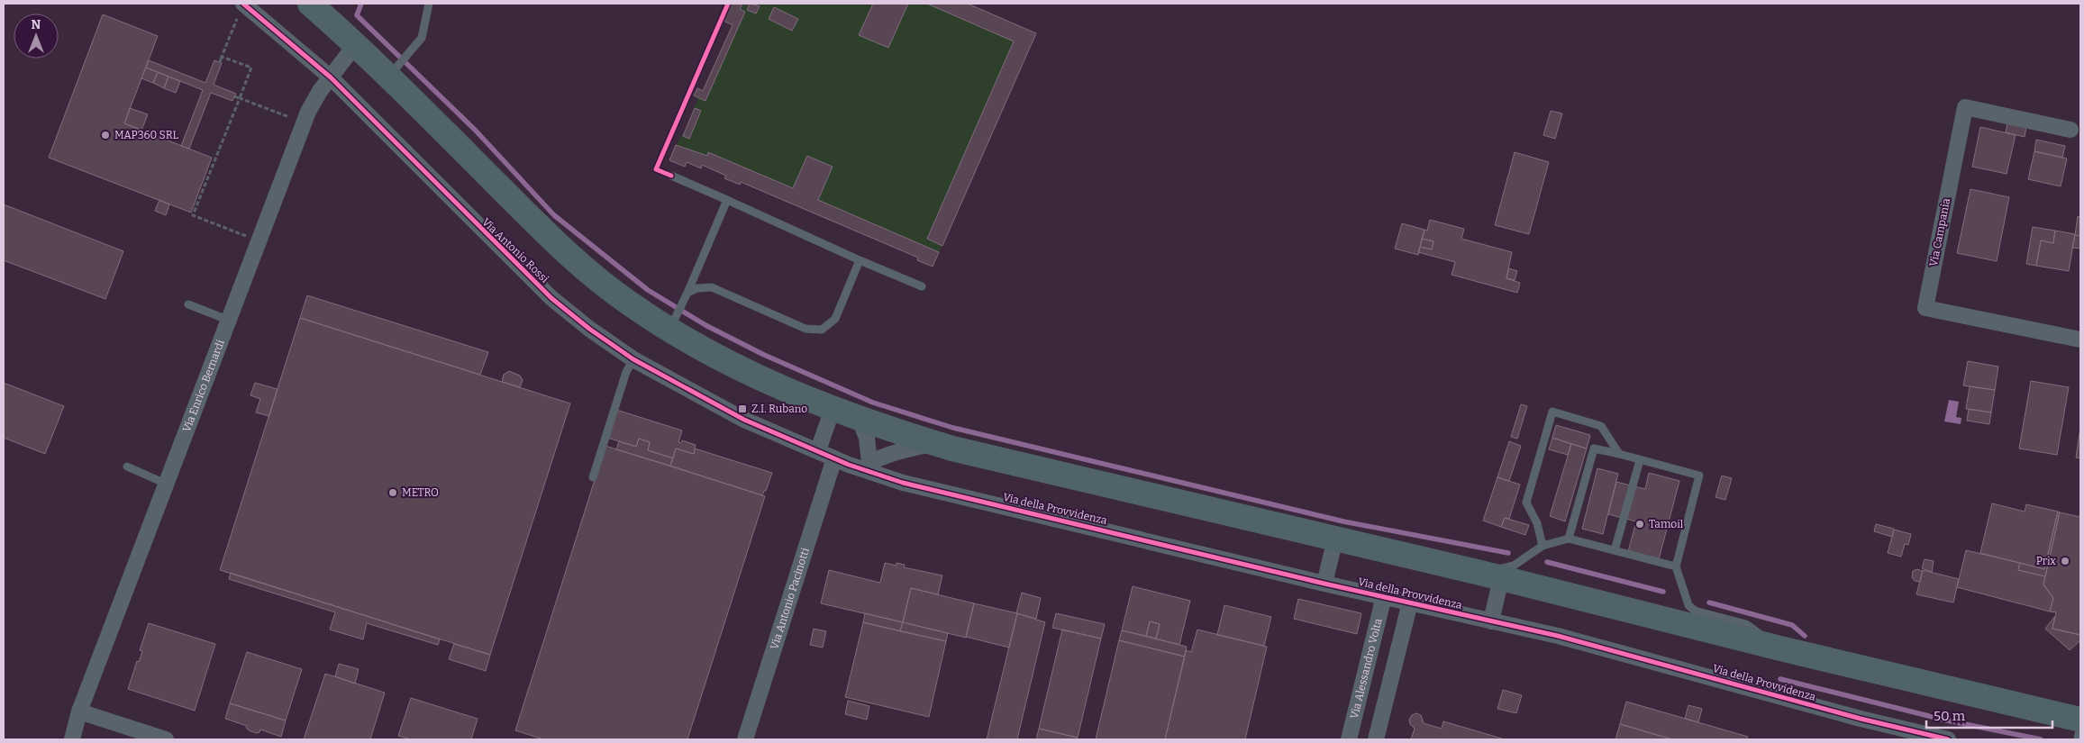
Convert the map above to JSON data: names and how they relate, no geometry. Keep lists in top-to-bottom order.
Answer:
{
  "streets": {
    "street": [
      "Via Campania",
      "Via Antonio Rossi",
      "Via Enrico Bernardi",
      "Via della Provvidenza",
      "Via Antonio Pacinotti",
      "Via Alessandro Volta"
    ]
  },
  "crossings": [
    ["Via Antonio Rossi", "Via Enrico Bernardi"],
    ["Via della Provvidenza", "Via Alessandro Volta"]
  ],
  "places": {
    "other": [
      "MAP360 SRL",
      "METRO",
      "Tamoil",
      "Prix"
    ],
    "transit": ["Z.I. Rubano"]
  },
  "scale_bar": "50 m",
  "north": "top"
}
